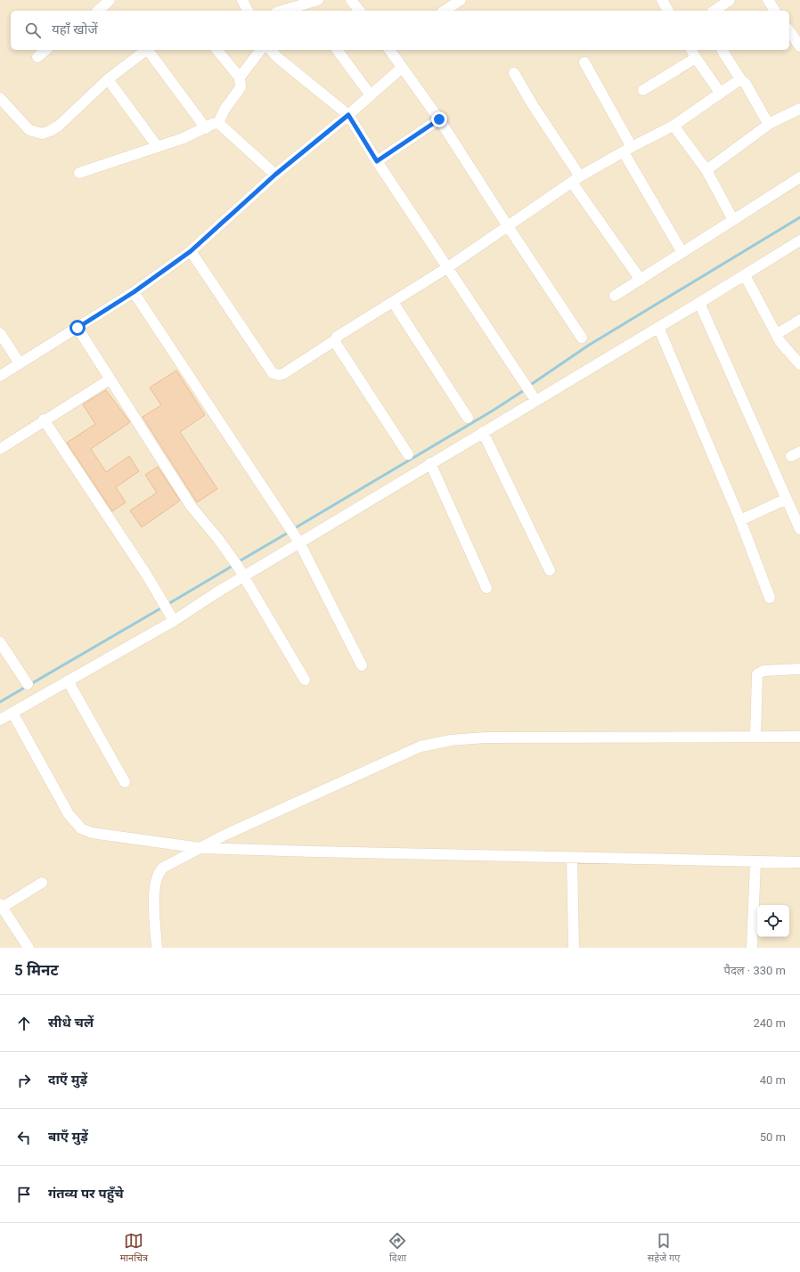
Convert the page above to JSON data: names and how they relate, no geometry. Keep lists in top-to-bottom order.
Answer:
{
  "page": {
    "search": "यहाँ खोजें",
    "heading": ["5 मिनट", "पैदल · 330 m"],
    "list": [
      ["सीधे चलें", "240 m"],
      ["दाएँ मुड़ें", "40 m"],
      ["बाएँ मुड़ें", "50 m"],
      "गंतव्य पर पहुँचे"
    ],
    "nav": ["मानचित्र", "दिशा", "सहेजे गए"]
  }
}
